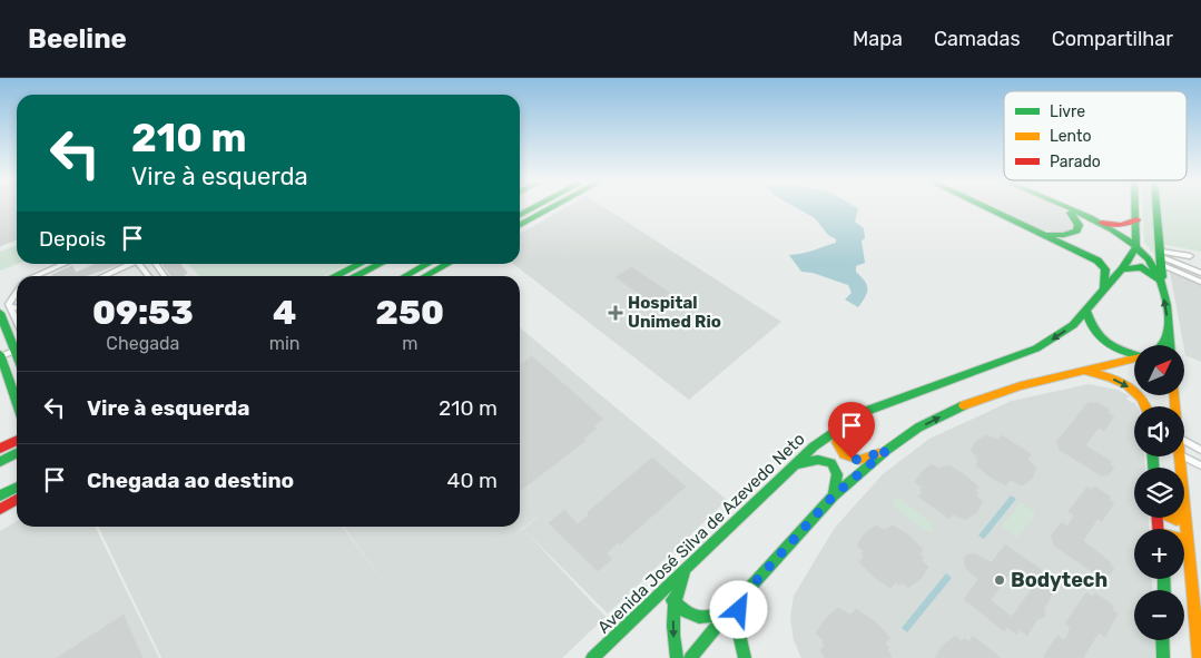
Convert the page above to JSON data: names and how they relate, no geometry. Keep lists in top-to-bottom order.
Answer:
{
  "streets": {
    "main road": ["Avenida José Silva de Azevedo Neto"]
  },
  "places": {
    "health": ["Hospital Unimed Rio"],
    "other": ["Bodytech"]
  },
  "legend": ["Livre", "Lento", "Parado"],
  "north": "top right",
  "page": {
    "header": "Beeline",
    "nav": ["Mapa", "Camadas", "Compartilhar"],
    "turn": ["210 m", "Vire à esquerda"],
    "then": "Depois",
    "eta": [
      "09:53",
      "Chegada",
      "4",
      "min",
      "250",
      "m"
    ],
    "map_buttons": ["+", "−"],
    "list": [
      {
        "name": "Vire à esquerda",
        "value": "210 m"
      },
      {
        "name": "Chegada ao destino",
        "value": "40 m"
      }
    ]
  }
}
